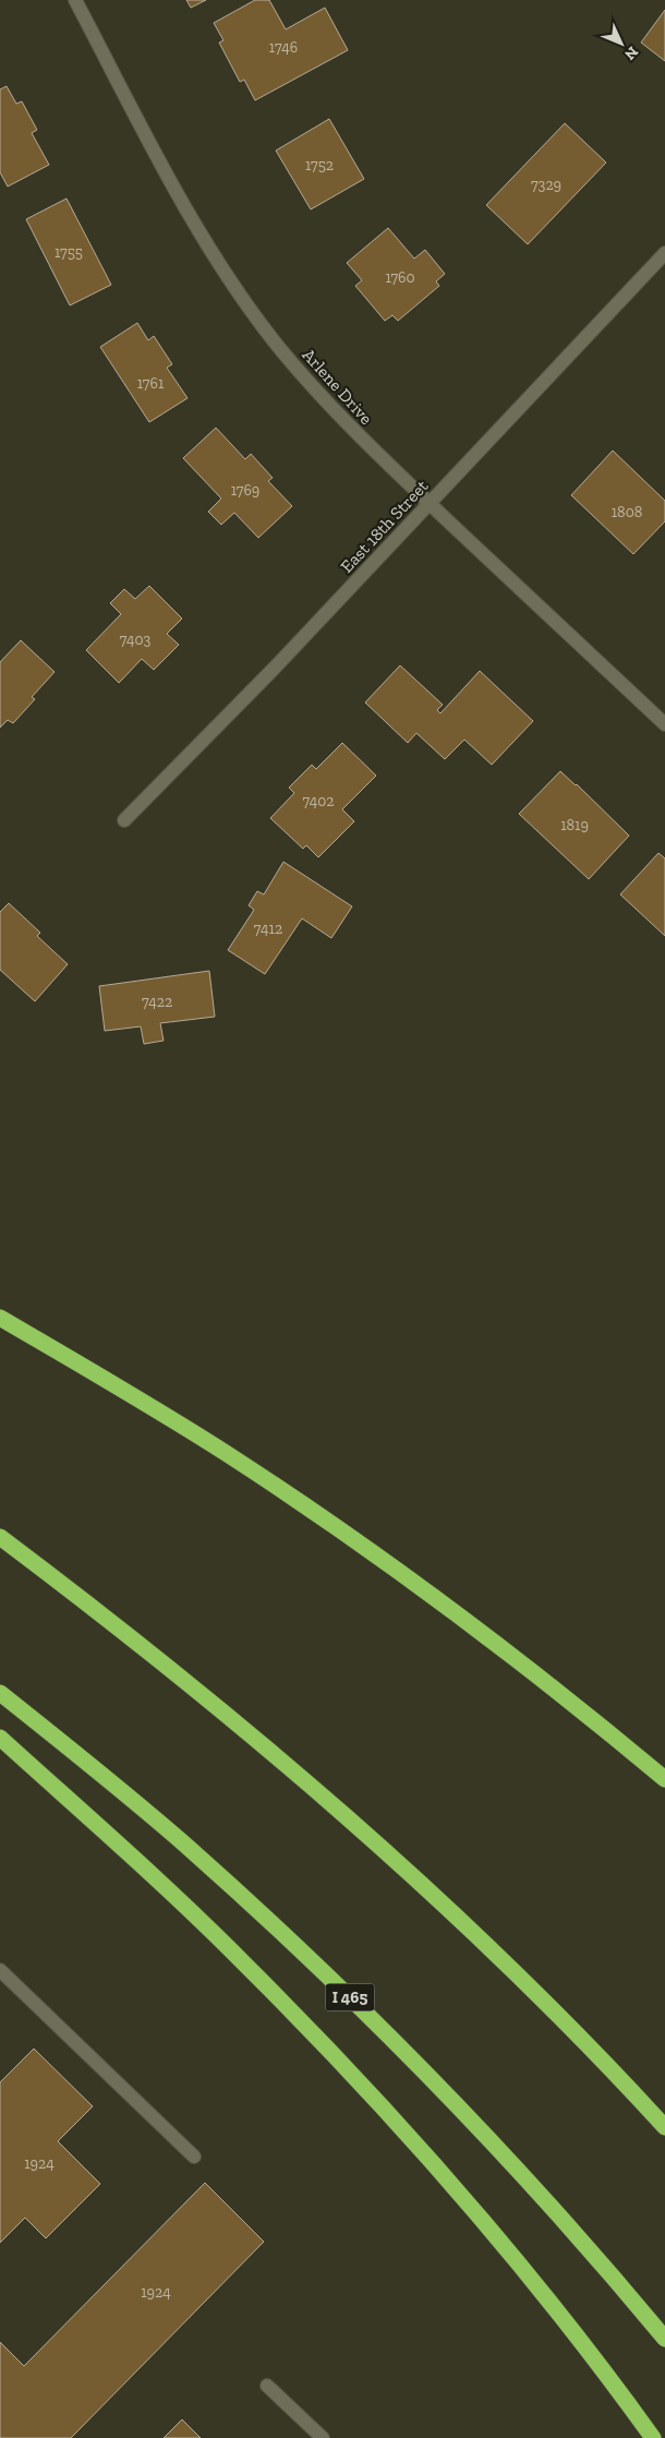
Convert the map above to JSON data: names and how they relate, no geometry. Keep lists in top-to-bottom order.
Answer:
{
  "streets": {
    "highway": ["I 465"],
    "street": ["Arlene Drive", "East 18th Street"]
  },
  "crossings": [
    ["Arlene Drive", "East 18th Street"]
  ],
  "house_numbers": [
    "1746",
    "1752",
    "7329",
    "1755",
    "1760",
    "1761",
    "1769",
    "1808",
    "7403",
    "7402",
    "1819",
    "7412",
    "7422",
    "1924",
    "1924"
  ],
  "north": "bottom right"
}
